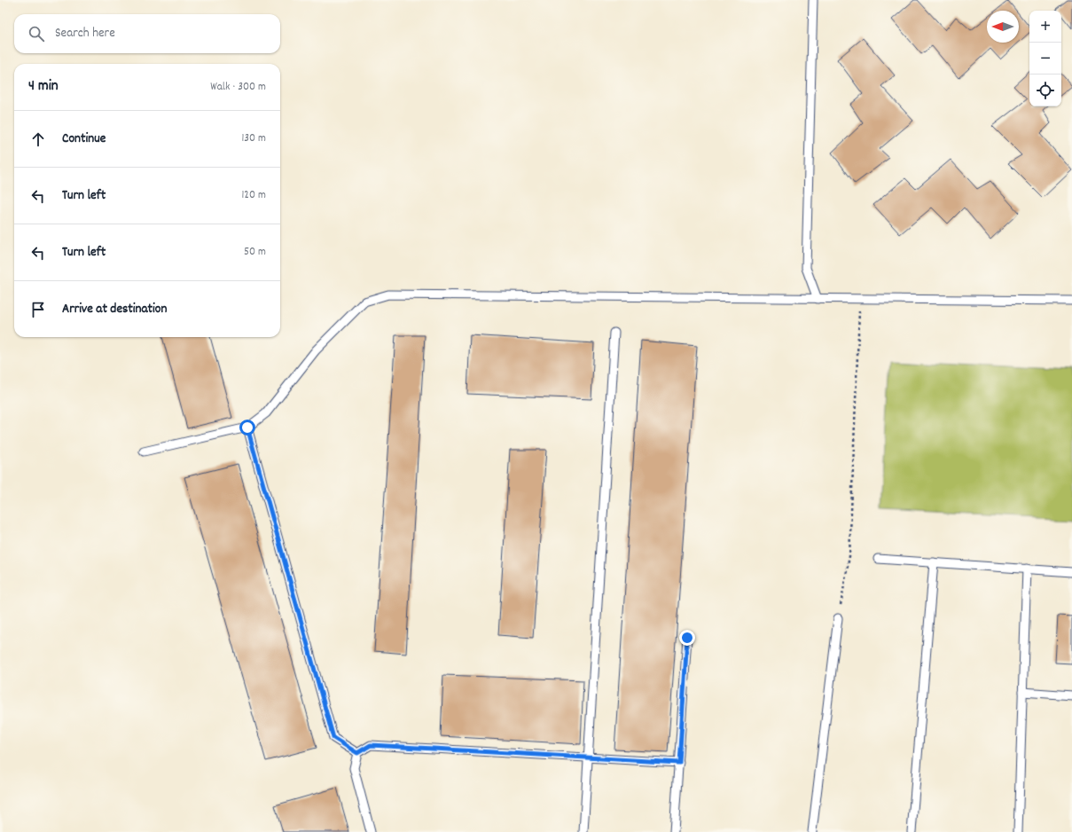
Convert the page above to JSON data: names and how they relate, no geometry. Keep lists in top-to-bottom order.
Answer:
{
  "north": "left",
  "page": {
    "map_buttons": ["+", "−"],
    "search": "Search here",
    "heading": ["4 min", "Walk · 300 m"],
    "list": [
      ["Continue", "130 m"],
      ["Turn left", "120 m"],
      ["Turn left", "50 m"],
      "Arrive at destination"
    ]
  }
}
